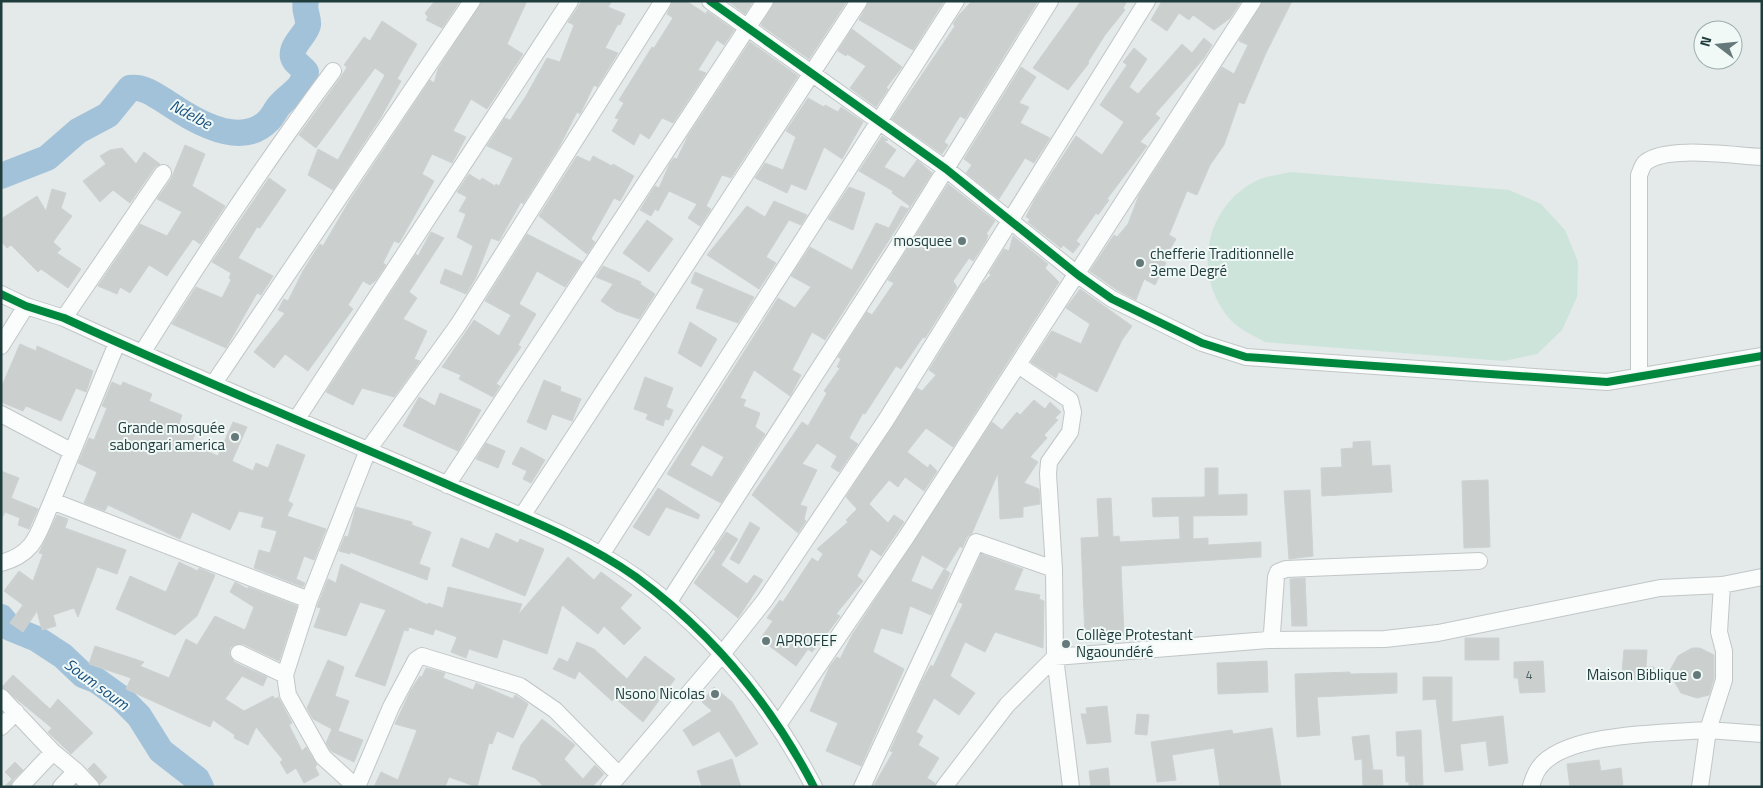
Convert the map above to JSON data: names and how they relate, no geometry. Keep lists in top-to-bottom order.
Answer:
{
  "water": ["Ndelbe", "Soum soum"],
  "places": [
    "mosquee",
    "chefferie Traditionnelle 3eme Degré",
    "Grande mosquée sabongari america",
    "APROFEF",
    "Collège Protestant Ngaoundéré",
    "Maison Biblique",
    "Nsono Nicolas"
  ],
  "house_numbers": ["4"],
  "north": "left"
}
